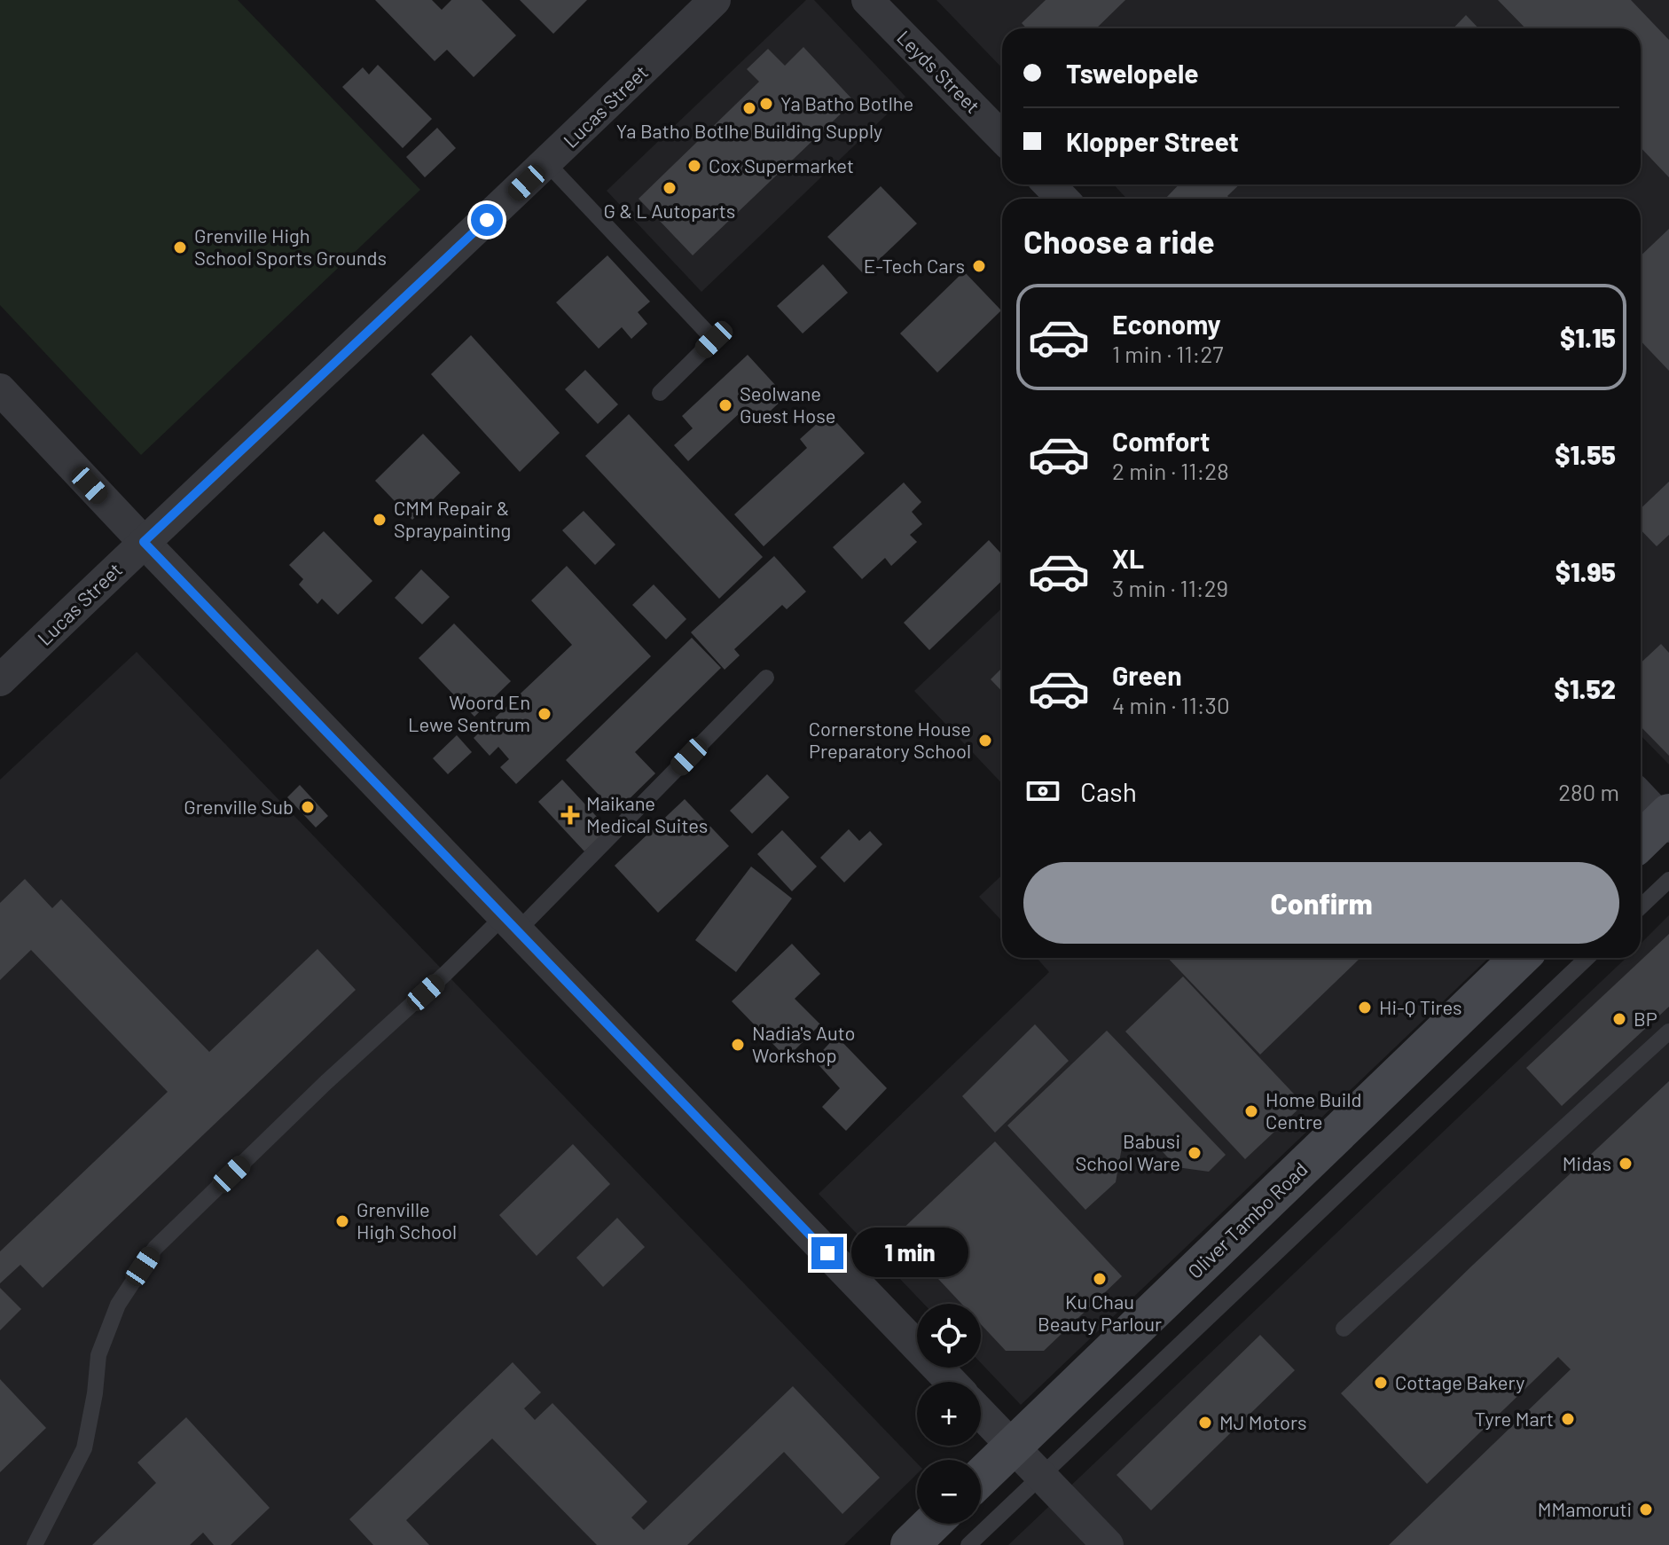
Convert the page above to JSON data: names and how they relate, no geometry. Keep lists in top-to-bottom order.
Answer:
{
  "streets": {
    "main road": ["Oliver Tambo Road"],
    "street": ["Leyds Street", "Lucas Street"]
  },
  "places": {
    "other": [
      "Ya Batho Botlhe",
      "Ya Batho Botlhe Building Supply",
      "Cox Supermarket",
      "G & L Autoparts",
      "Grenville High School Sports Grounds",
      "E-Tech Cars",
      "Seolwane Guest Hose",
      "CMM Repair & Spraypainting",
      "Woord En Lewe Sentrum",
      "Cornerstone House Preparatory School",
      "Grenville Sub",
      "Hi-Q Tires",
      "BP",
      "Nadia's Auto Workshop",
      "Home Build Centre",
      "Babusi School Ware",
      "Midas",
      "Grenville High School",
      "Ku Chau Beauty Parlour",
      "Cottage Bakery",
      "Tyre Mart",
      "MJ Motors",
      "MMamoruti"
    ],
    "health": ["Maikane Medical Suites"]
  },
  "page": {
    "banner": ["Tswelopele", "Klopper Street"],
    "heading": "Choose a ride",
    "list": [
      {
        "name": "Economy",
        "note": "1 min · 11:27",
        "value": "$1.15"
      },
      {
        "name": "Comfort",
        "note": "2 min · 11:28",
        "value": "$1.55"
      },
      {
        "name": "XL",
        "note": "3 min · 11:29",
        "value": "$1.95"
      },
      {
        "name": "Green",
        "note": "4 min · 11:30",
        "value": "$1.52"
      }
    ],
    "pay": ["Cash", "280 m"],
    "buttons": "Confirm",
    "bubble": "1 min",
    "map_buttons": ["+", "−"]
  }
}
